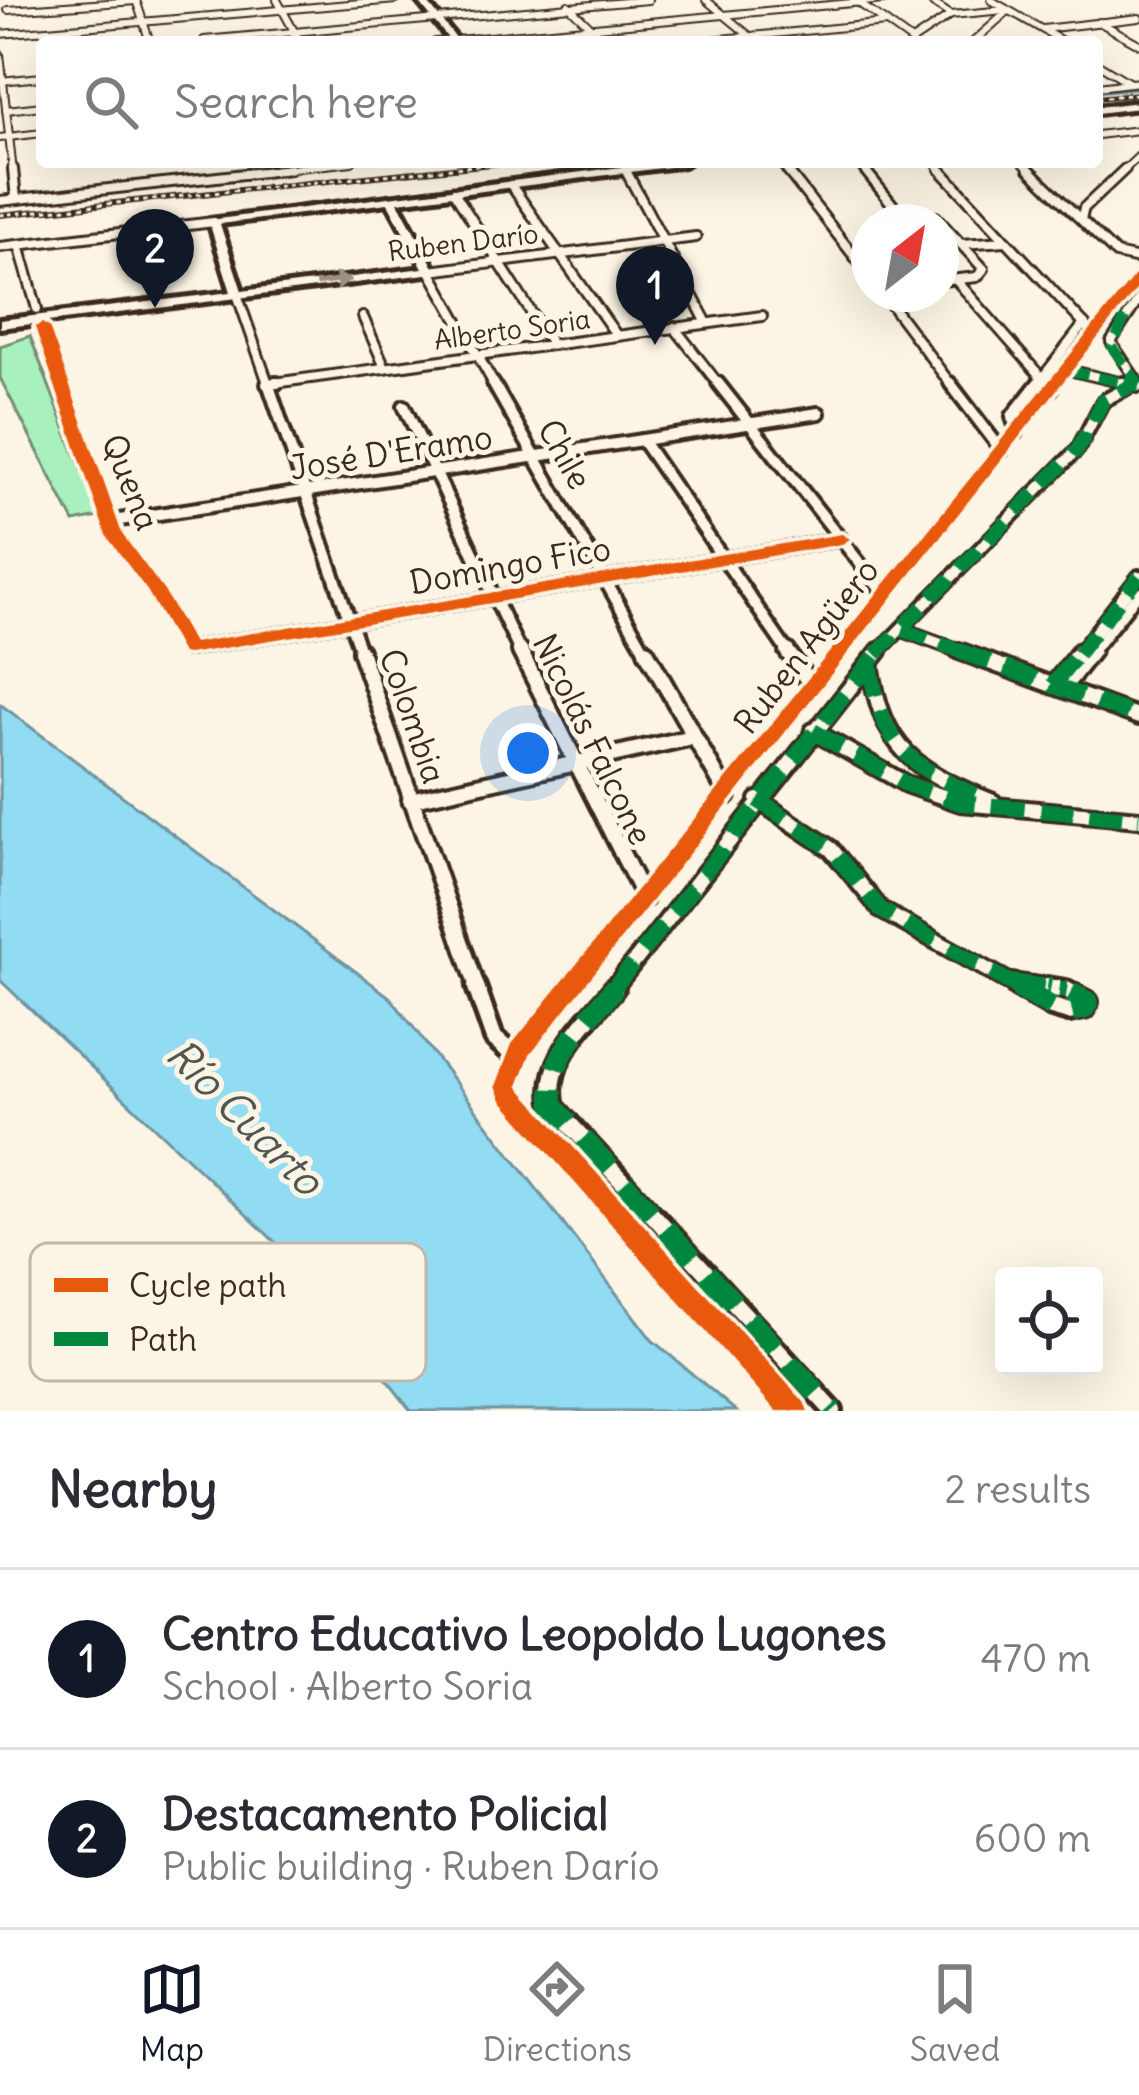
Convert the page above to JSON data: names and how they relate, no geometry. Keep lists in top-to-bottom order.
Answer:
{
  "streets": {
    "main road": ["Ruben Darío", "Chile", "Colombia"],
    "street": [
      "Alberto Soria",
      "José D'Eramo",
      "Quena",
      "Domingo Fico",
      "Ruben Agüero",
      "Nicolás Falcone"
    ]
  },
  "crossings": [
    ["Ruben Darío", "Chile"],
    ["Ruben Darío", "Colombia"],
    ["Alberto Soria", "Chile"],
    ["Alberto Soria", "Colombia"],
    ["José D'Eramo", "Chile"],
    ["José D'Eramo", "Quena"],
    ["José D'Eramo", "Colombia"],
    ["José D'Eramo", "Nicolás Falcone"],
    ["Chile", "Domingo Fico"],
    ["Chile", "Ruben Agüero"],
    ["Quena", "Domingo Fico"],
    ["Domingo Fico", "Colombia"],
    ["Domingo Fico", "Nicolás Falcone"],
    ["Ruben Agüero", "Colombia"],
    ["Ruben Agüero", "Nicolás Falcone"]
  ],
  "water": ["Río Cuarto"],
  "legend": ["Cycle path", "Path"],
  "north": "top right",
  "page": {
    "search": "Search here",
    "pins": ["2", "1"],
    "heading": ["Nearby", "2 results"],
    "list": [
      {
        "mark": "1",
        "name": "Centro Educativo Leopoldo Lugones",
        "note": "School · Alberto Soria",
        "value": "470 m"
      },
      {
        "mark": "2",
        "name": "Destacamento Policial",
        "note": "Public building · Ruben Darío",
        "value": "600 m"
      }
    ],
    "nav": ["Map", "Directions", "Saved"]
  }
}
